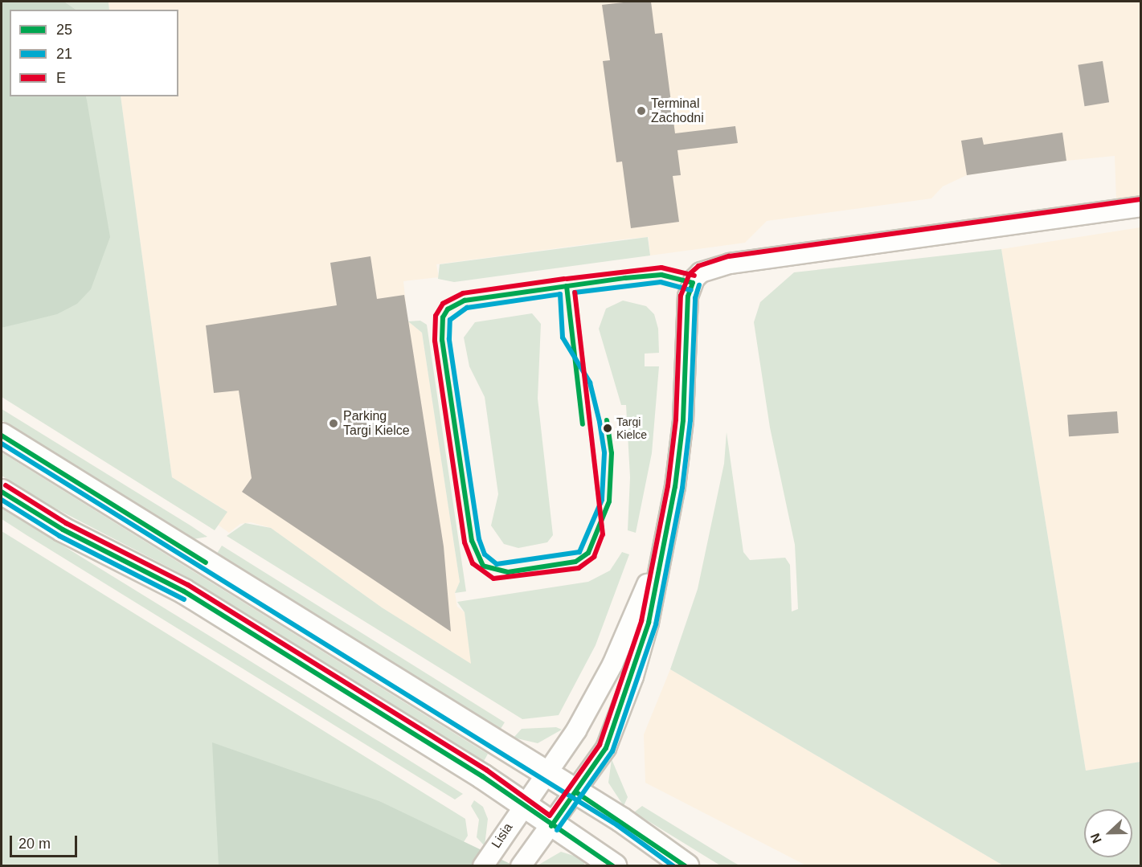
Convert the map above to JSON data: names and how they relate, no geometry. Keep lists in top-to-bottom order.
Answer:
{
  "streets": {
    "street": ["Lisia"]
  },
  "places": ["Terminal Zachodni", "Parking Targi Kielce", "Targi Kielce"],
  "lines": ["transit line E", "transit line 25", "transit line 21"],
  "legend": ["25", "21", "E"],
  "scale_bar": "20 m",
  "north": "left"
}
